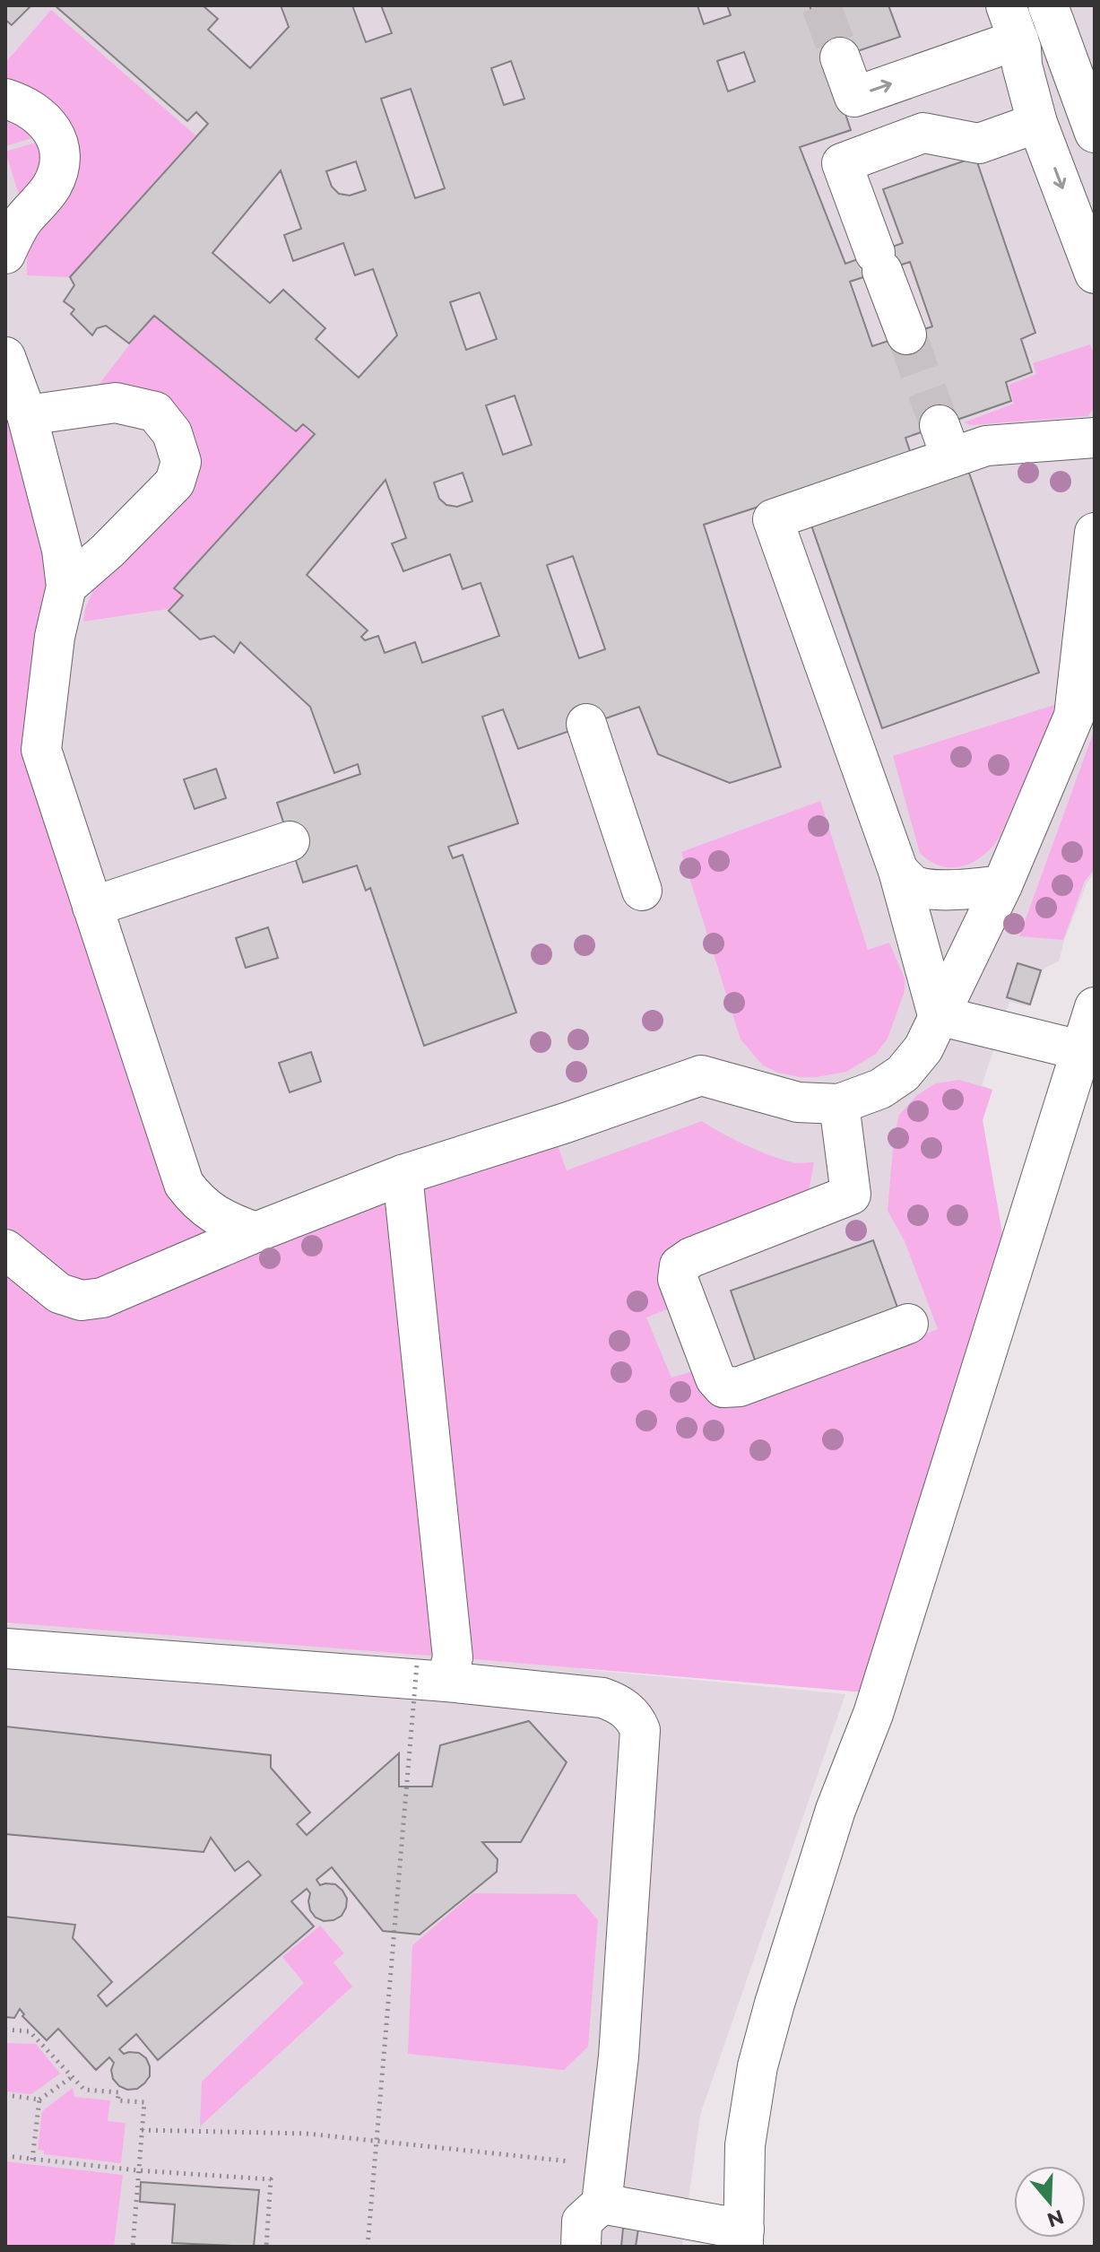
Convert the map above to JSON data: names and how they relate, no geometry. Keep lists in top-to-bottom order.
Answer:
{
  "north": "bottom"
}
